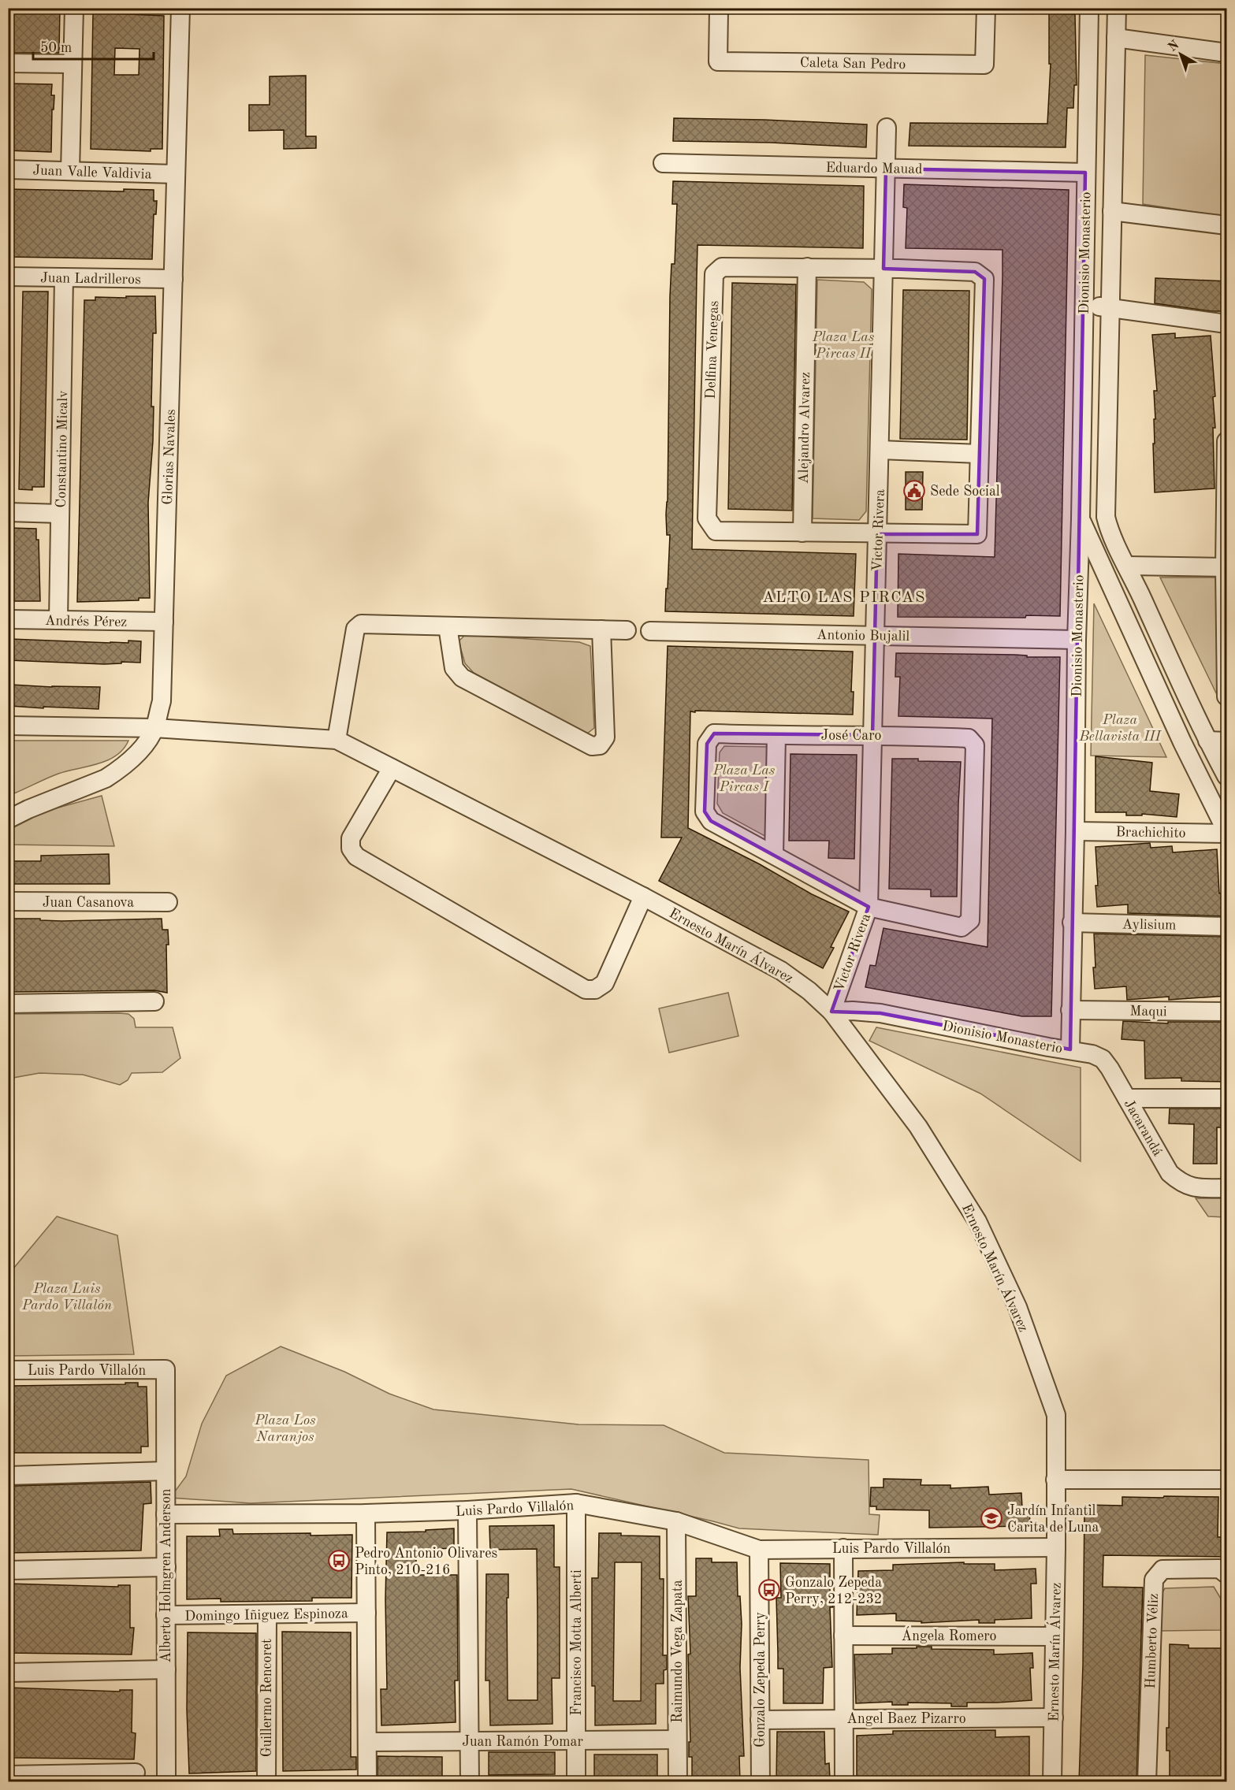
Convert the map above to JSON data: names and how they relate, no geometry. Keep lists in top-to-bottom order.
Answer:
{
  "streets": {
    "street": [
      "Caleta San Pedro",
      "Eduardo Mauad",
      "Juan Valle Valdivia",
      "Dionisio Monasterio",
      "Juan Ladrilleros",
      "Delfina Venegas",
      "Alejandro Alvarez",
      "Constantino Micalv",
      "Glorias Navales",
      "Victor Rivera",
      "Andrés Pérez",
      "Antonio Bujalil",
      "José Caro",
      "Brachichito",
      "Juan Casanova",
      "Aylisium",
      "Ernesto Marín Álvarez",
      "Maqui",
      "Jacarandá",
      "Luis Pardo Villalón",
      "Alberto Holmgren Anderson",
      "Domingo Iñiguez Espinoza",
      "Ángela Romero",
      "Humberto Véliz",
      "Francisco Motta Alberti",
      "Raimundo Vega Zapata",
      "Gonzalo Zepeda Perry",
      "Guillermo Rencoret",
      "Angel Baez Pizarro",
      "Juan Ramón Pomar"
    ]
  },
  "crossings": [
    ["Eduardo Mauad", "Dionisio Monasterio"],
    ["Eduardo Mauad", "Victor Rivera"],
    ["Juan Valle Valdivia", "Glorias Navales"],
    ["Dionisio Monasterio", "Victor Rivera"],
    ["Dionisio Monasterio", "Antonio Bujalil"],
    ["Dionisio Monasterio", "Brachichito"],
    ["Dionisio Monasterio", "Aylisium"],
    ["Dionisio Monasterio", "Ernesto Marín Álvarez"],
    ["Dionisio Monasterio", "Maqui"],
    ["Dionisio Monasterio", "Jacarandá"],
    ["Juan Ladrilleros", "Constantino Micalv"],
    ["Juan Ladrilleros", "Glorias Navales"],
    ["Delfina Venegas", "Alejandro Alvarez"],
    ["Delfina Venegas", "Victor Rivera"],
    ["Constantino Micalv", "Andrés Pérez"],
    ["Glorias Navales", "Andrés Pérez"],
    ["Victor Rivera", "Antonio Bujalil"],
    ["Victor Rivera", "José Caro"],
    ["Victor Rivera", "Ernesto Marín Álvarez"],
    ["Ernesto Marín Álvarez", "Luis Pardo Villalón"],
    ["Ernesto Marín Álvarez", "Ángela Romero"],
    ["Ernesto Marín Álvarez", "Angel Baez Pizarro"],
    ["Luis Pardo Villalón", "Alberto Holmgren Anderson"],
    ["Luis Pardo Villalón", "Francisco Motta Alberti"],
    ["Luis Pardo Villalón", "Raimundo Vega Zapata"],
    ["Luis Pardo Villalón", "Gonzalo Zepeda Perry"],
    ["Alberto Holmgren Anderson", "Domingo Iñiguez Espinoza"],
    ["Domingo Iñiguez Espinoza", "Guillermo Rencoret"],
    ["Francisco Motta Alberti", "Juan Ramón Pomar"],
    ["Raimundo Vega Zapata", "Juan Ramón Pomar"],
    ["Gonzalo Zepeda Perry", "Angel Baez Pizarro"]
  ],
  "districts": ["ALTO LAS PIRCAS"],
  "parks": [
    "Plaza Las Pircas II",
    "Plaza Bellavista III",
    "Plaza Las Pircas I",
    "Plaza Luis Pardo Villalón",
    "Plaza Los Naranjos"
  ],
  "places": {
    "public building": ["Sede Social"],
    "school or university": ["Jardín Infantil Carita de Luna"],
    "bus stop": ["Pedro Antonio Olivares Pinto, 210-216", "Gonzalo Zepeda Perry, 212-232"]
  },
  "scale_bar": "50 m",
  "north": "top left"
}
